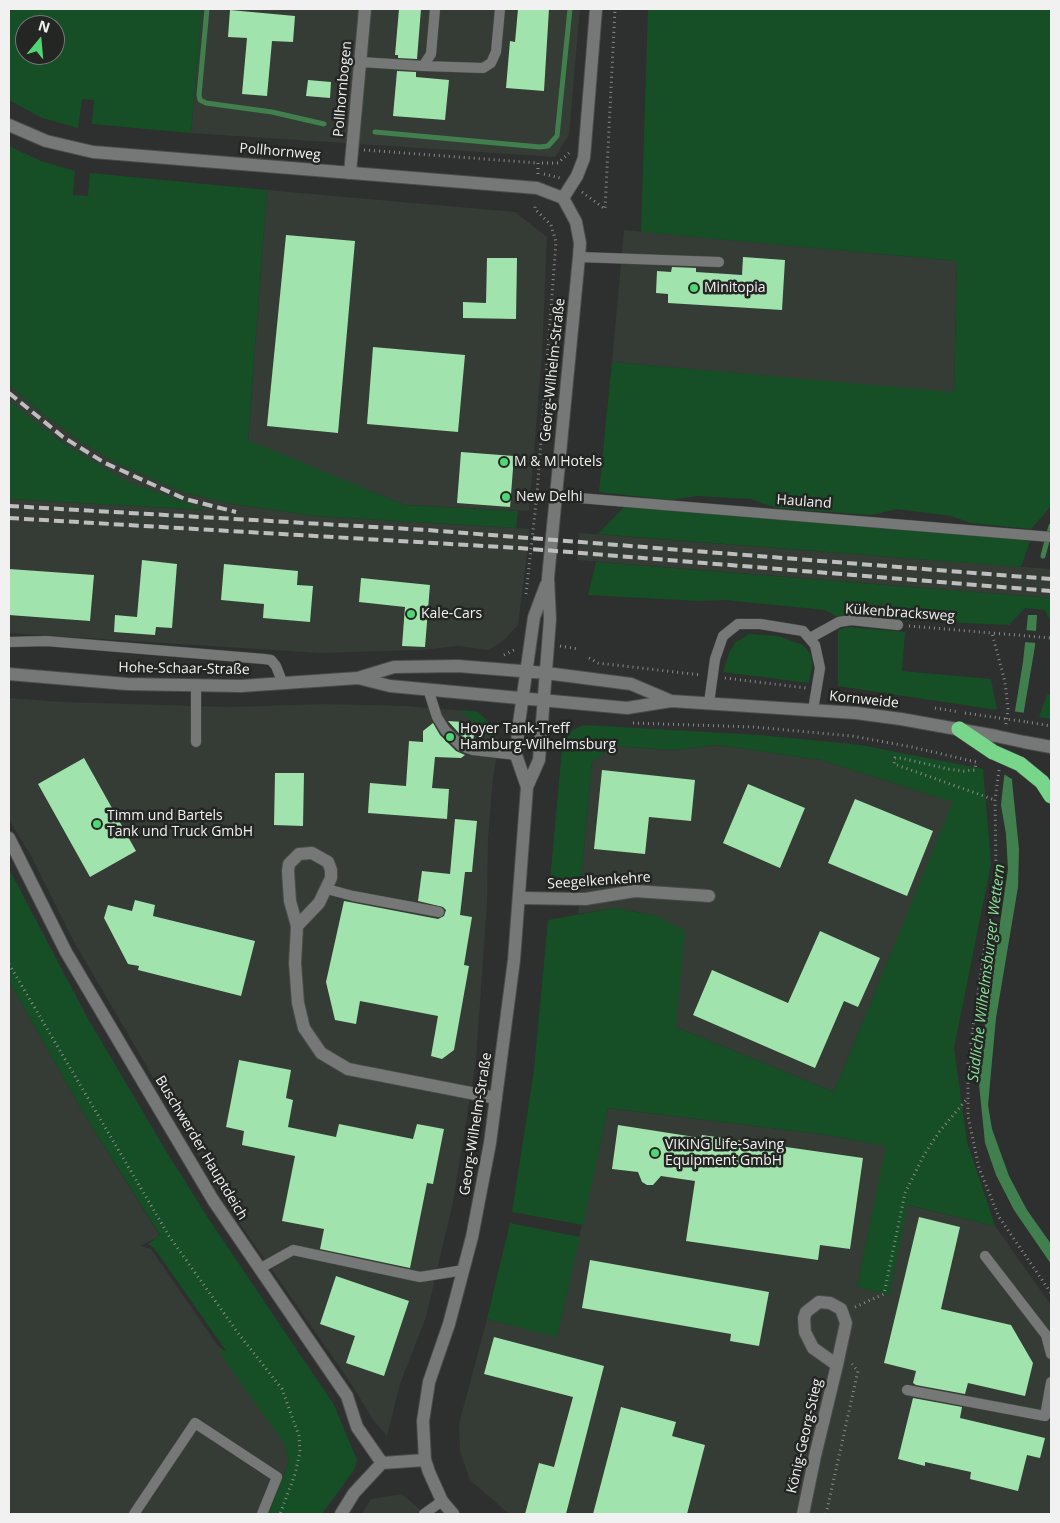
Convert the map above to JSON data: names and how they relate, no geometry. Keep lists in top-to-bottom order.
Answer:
{
  "streets": {
    "main road": [
      "Pollhornbogen",
      "Pollhornweg",
      "Georg-Wilhelm-Straße",
      "Hohe-Schaar-Straße",
      "Kornweide",
      "Seegelkenkehre",
      "Buschwerder Hauptdeich",
      "König-Georg-Stieg"
    ],
    "lane": ["Hauland", "Kükenbracksweg"]
  },
  "crossings": [
    ["Pollhornbogen", "Pollhornweg"],
    ["Pollhornweg", "Georg-Wilhelm-Straße"],
    ["Georg-Wilhelm-Straße", "Hauland"],
    ["Georg-Wilhelm-Straße", "Hohe-Schaar-Straße"],
    ["Georg-Wilhelm-Straße", "Kornweide"],
    ["Georg-Wilhelm-Straße", "Seegelkenkehre"],
    ["Hohe-Schaar-Straße", "Kornweide"]
  ],
  "water": ["Südliche Wilhelmsburger Wettern"],
  "places": [
    "Minitopia",
    "M & M Hotels",
    "New Delhi",
    "Kale-Cars",
    "Hoyer Tank-Treff Hamburg-Wilhelmsburg",
    "Timm und Bartels Tank und Truck GmbH",
    "VIKING Life-Saving Equipment GmbH"
  ],
  "north": "top"
}
